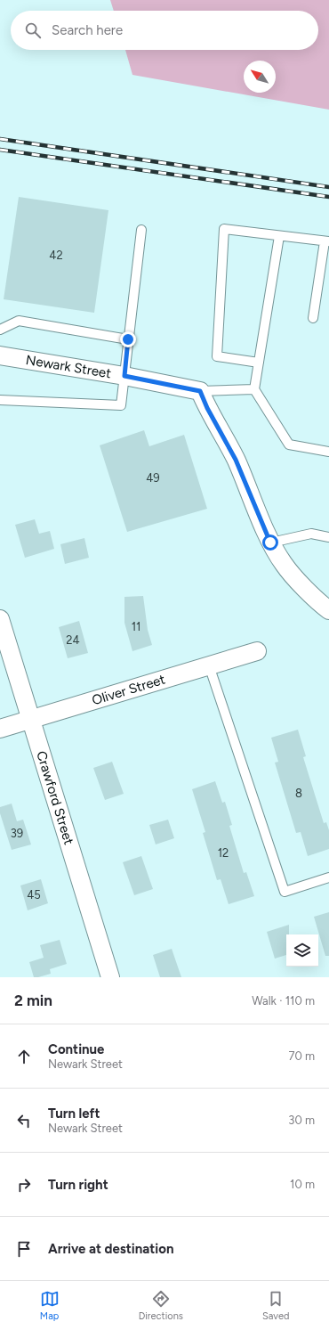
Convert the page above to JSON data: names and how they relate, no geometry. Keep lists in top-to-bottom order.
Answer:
{
  "streets": {
    "street": ["Newark Street", "Oliver Street", "Crawford Street"]
  },
  "crossings": [
    ["Oliver Street", "Crawford Street"]
  ],
  "house_numbers": [
    "42",
    "49",
    "11",
    "24",
    "8",
    "39",
    "12",
    "45"
  ],
  "north": "top left",
  "page": {
    "search": "Search here",
    "heading": ["2 min", "Walk · 110 m"],
    "list": [
      ["Continue", "Newark Street", "70 m"],
      ["Turn left", "Newark Street", "30 m"],
      ["Turn right", "10 m"],
      "Arrive at destination"
    ],
    "nav": ["Map", "Directions", "Saved"]
  }
}
